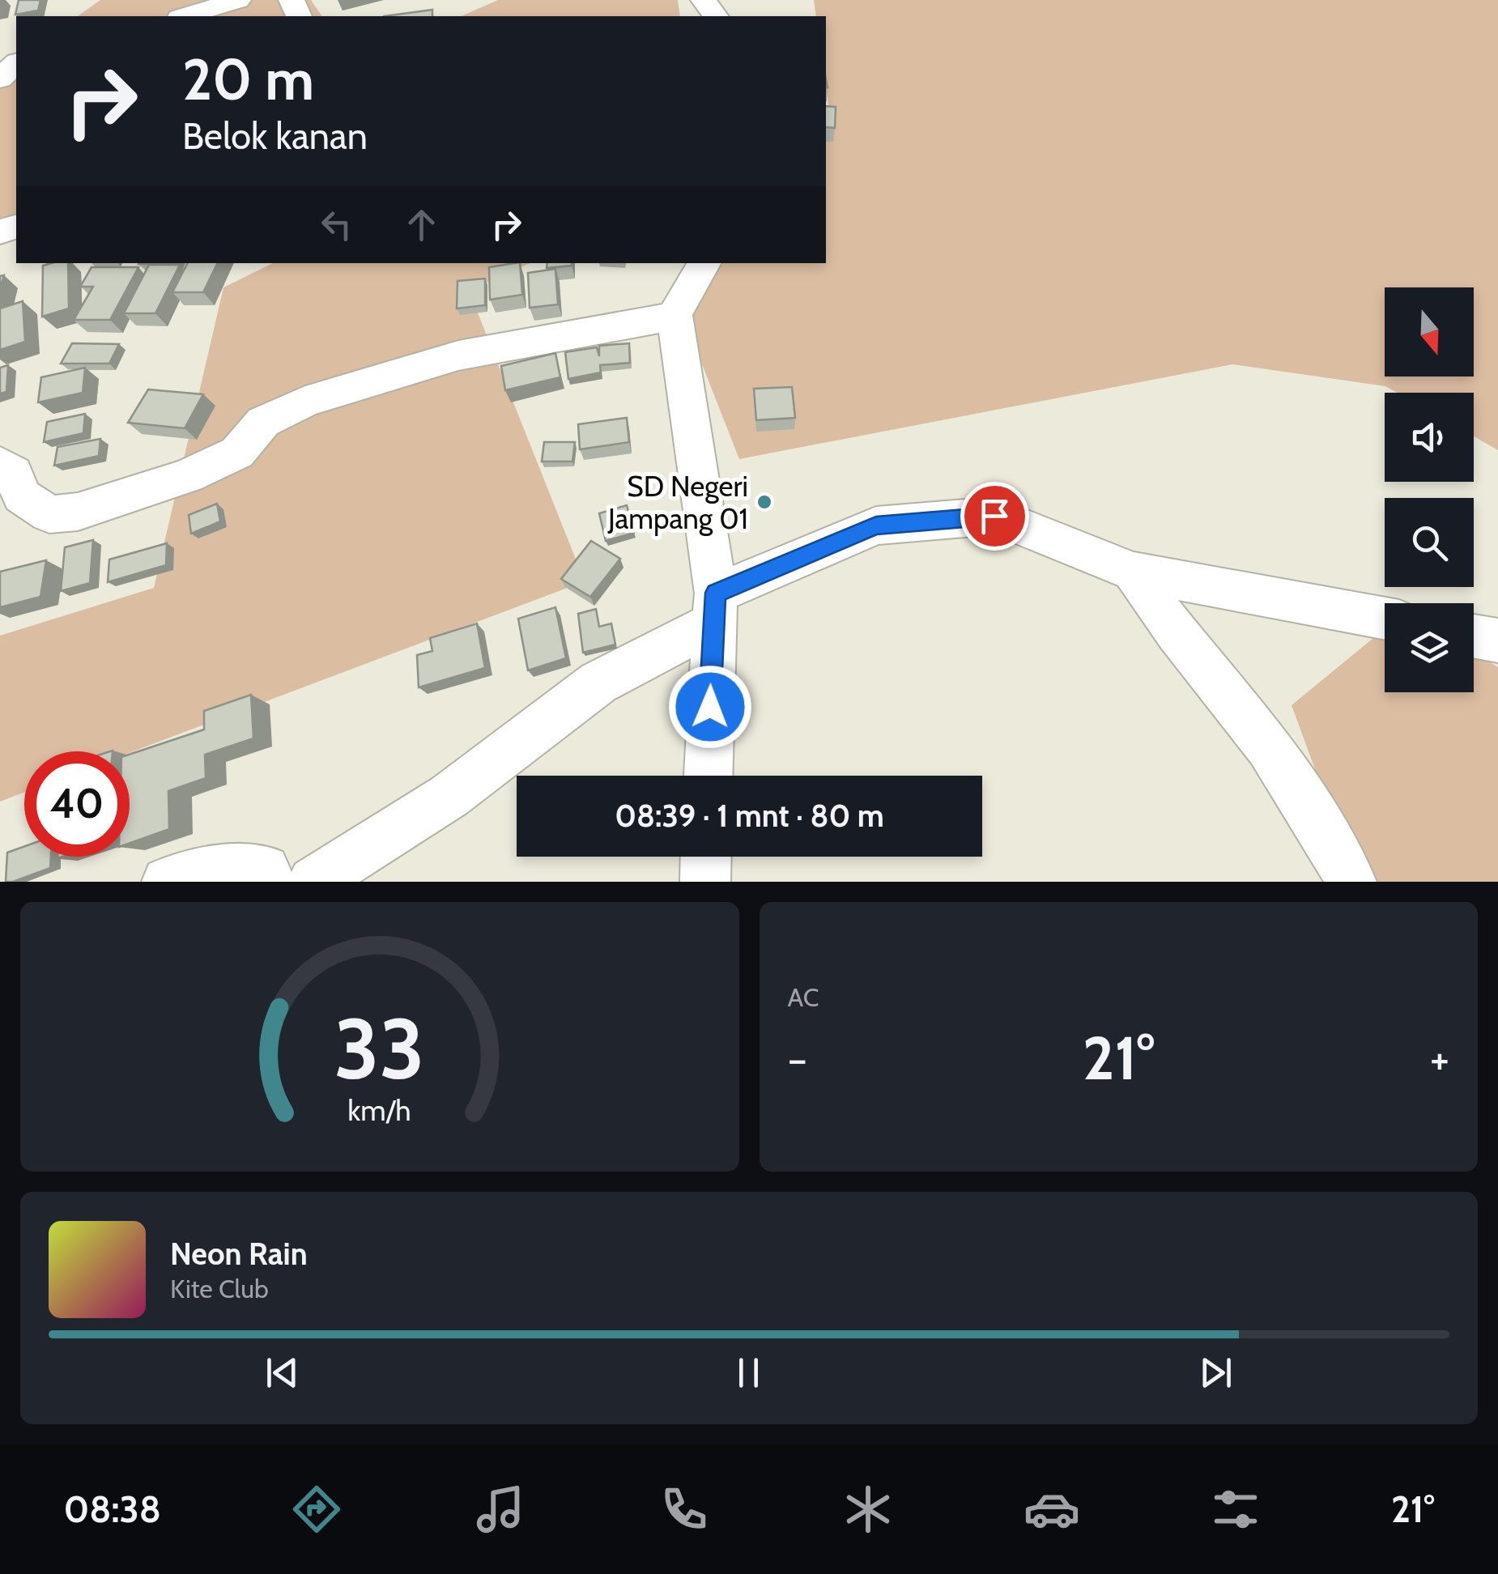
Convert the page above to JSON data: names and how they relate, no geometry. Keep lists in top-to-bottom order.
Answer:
{
  "places": ["SD Negeri Jampang 01"],
  "north": "bottom",
  "page": {
    "turn": ["20 m", "Belok kanan"],
    "limit": "40",
    "trip": "08:39 · 1 mnt · 80 m",
    "tile": "AC",
    "heat": ["−", "21°", "+"],
    "song": ["Neon Rain", "Kite Club"],
    "tabs": ["08:38", "21°"],
    "gauge": ["33", "km/h"]
  }
}
